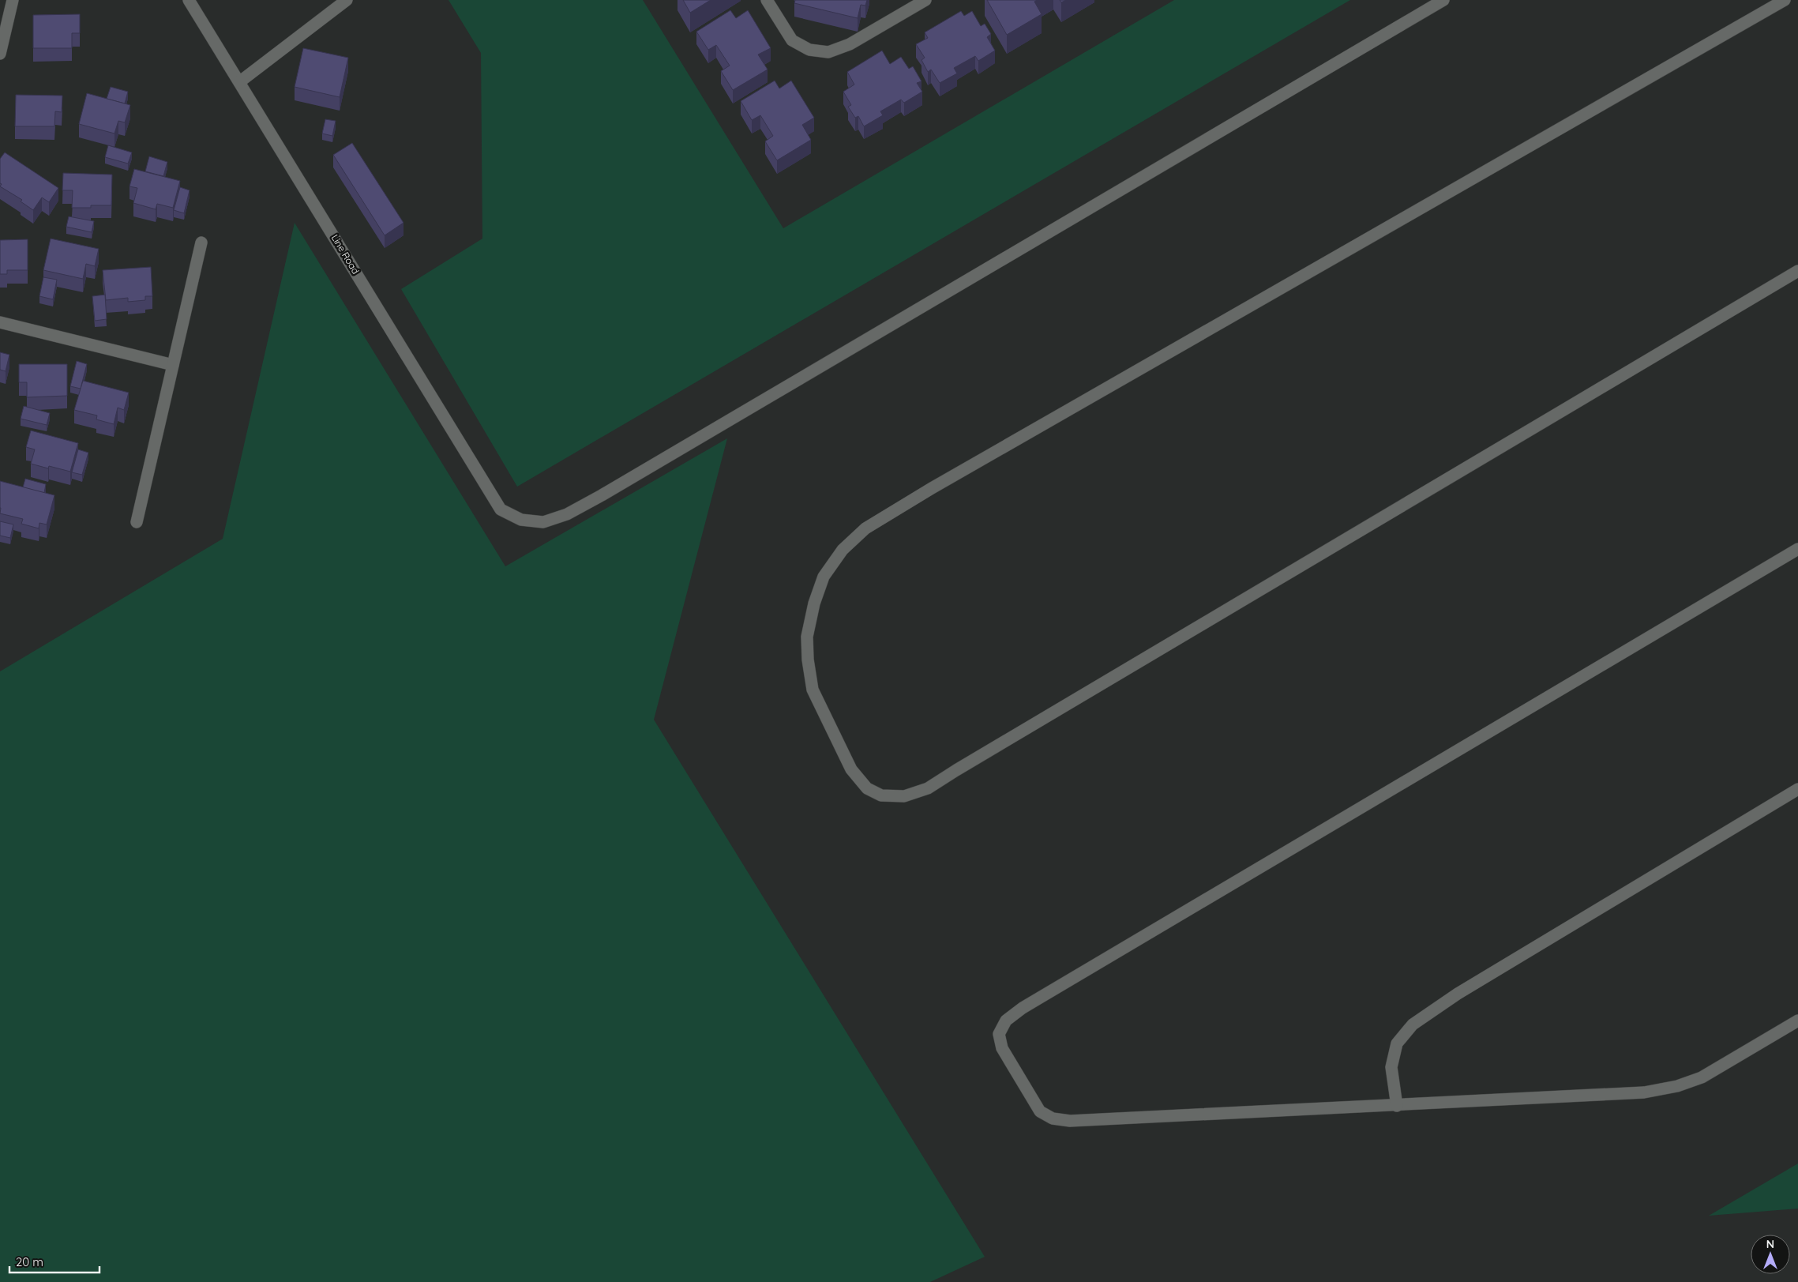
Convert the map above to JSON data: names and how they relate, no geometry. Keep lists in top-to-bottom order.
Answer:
{
  "streets": {
    "street": ["Line Road"]
  },
  "scale_bar": "20 m",
  "north": "top"
}
